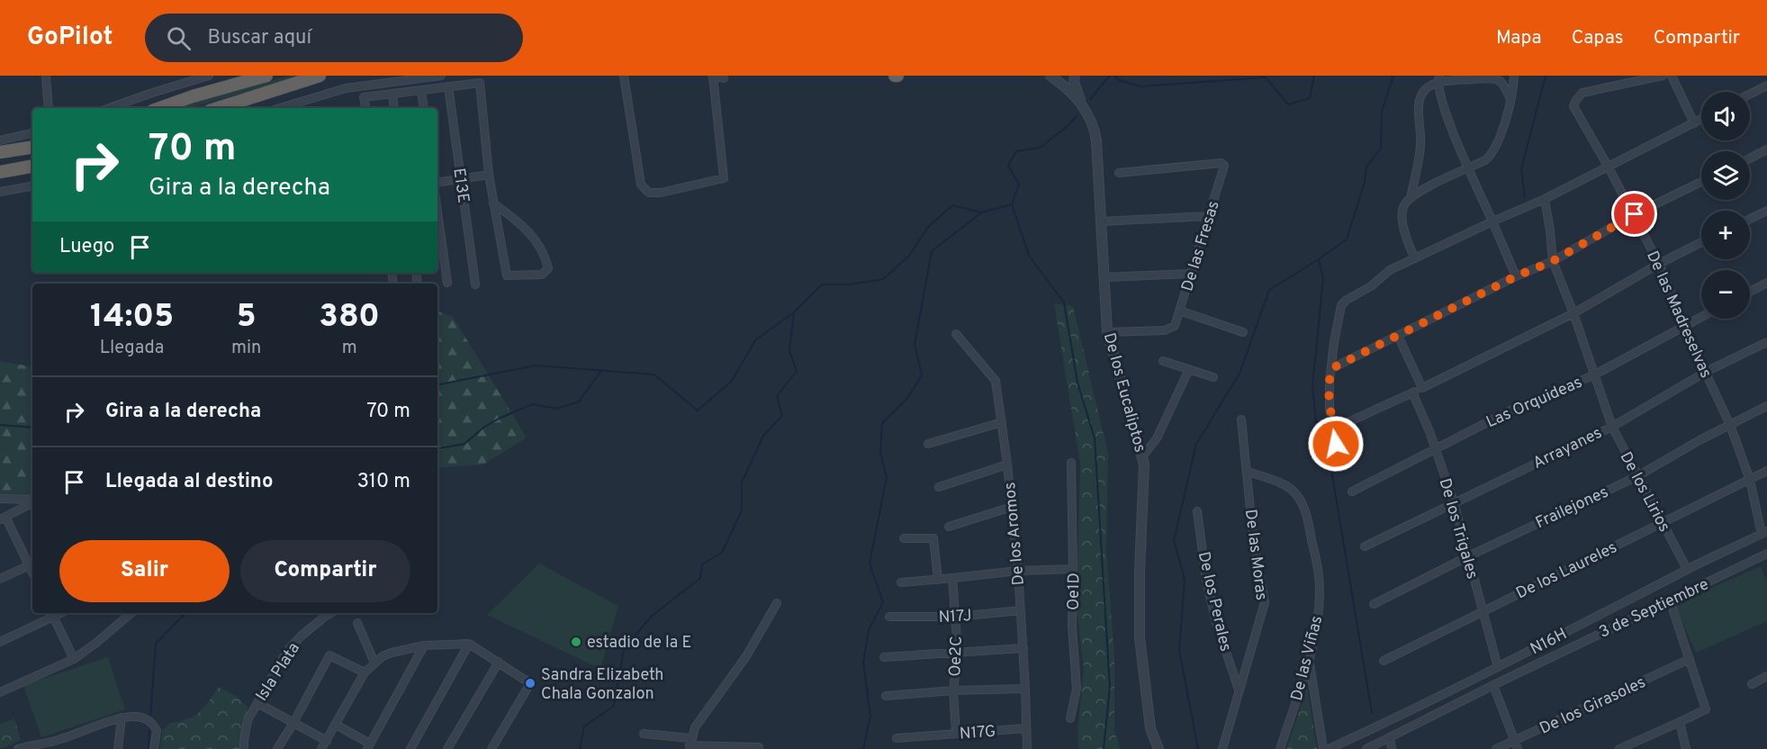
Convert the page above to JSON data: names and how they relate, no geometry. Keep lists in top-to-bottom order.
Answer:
{
  "streets": {
    "street": [
      "E13E",
      "De las Fresas",
      "De las Madreselvas",
      "De los Eucaliptos",
      "Las Orquideas",
      "Arrayanes",
      "De los Lirios",
      "Frailejones",
      "De los Trigales",
      "De los Aromos",
      "De las Moras",
      "De los Laureles",
      "Oe1D",
      "De los Perales",
      "3 de Septiembre",
      "N17J",
      "N16H",
      "Oe2C",
      "De las Viñas",
      "Isla Plata",
      "De los Girasoles",
      "N17G"
    ]
  },
  "crossings": [
    ["De las Fresas", "De los Eucaliptos"],
    ["De las Madreselvas", "Las Orquideas"],
    ["De las Madreselvas", "Arrayanes"],
    ["De las Madreselvas", "Frailejones"],
    ["De las Madreselvas", "De los Laureles"],
    ["De las Madreselvas", "N16H"],
    ["Las Orquideas", "De los Lirios"],
    ["Las Orquideas", "De los Trigales"],
    ["Arrayanes", "De los Lirios"],
    ["Arrayanes", "De los Trigales"],
    ["De los Lirios", "Frailejones"],
    ["De los Lirios", "De los Laureles"],
    ["De los Lirios", "N16H"],
    ["Frailejones", "De los Trigales"],
    ["De los Trigales", "De los Laureles"],
    ["De los Trigales", "N16H"],
    ["De los Aromos", "N17J"],
    ["De los Aromos", "N17G"],
    ["De las Moras", "De los Perales"],
    ["De las Moras", "De las Viñas"],
    ["N17J", "Oe2C"],
    ["Oe2C", "N17G"]
  ],
  "places": ["estadio de la E", "Sandra Elizabeth Chala Gonzalon"],
  "page": {
    "header": "GoPilot",
    "search": "Buscar aquí",
    "nav": ["Mapa", "Capas", "Compartir"],
    "map_buttons": ["+", "−"],
    "turn": ["70 m", "Gira a la derecha"],
    "then": "Luego",
    "eta": [
      "14:05",
      "Llegada",
      "5",
      "min",
      "380",
      "m"
    ],
    "list": [
      {
        "name": "Gira a la derecha",
        "value": "70 m"
      },
      {
        "name": "Llegada al destino",
        "value": "310 m"
      }
    ],
    "buttons": ["Salir", "Compartir"]
  }
}
